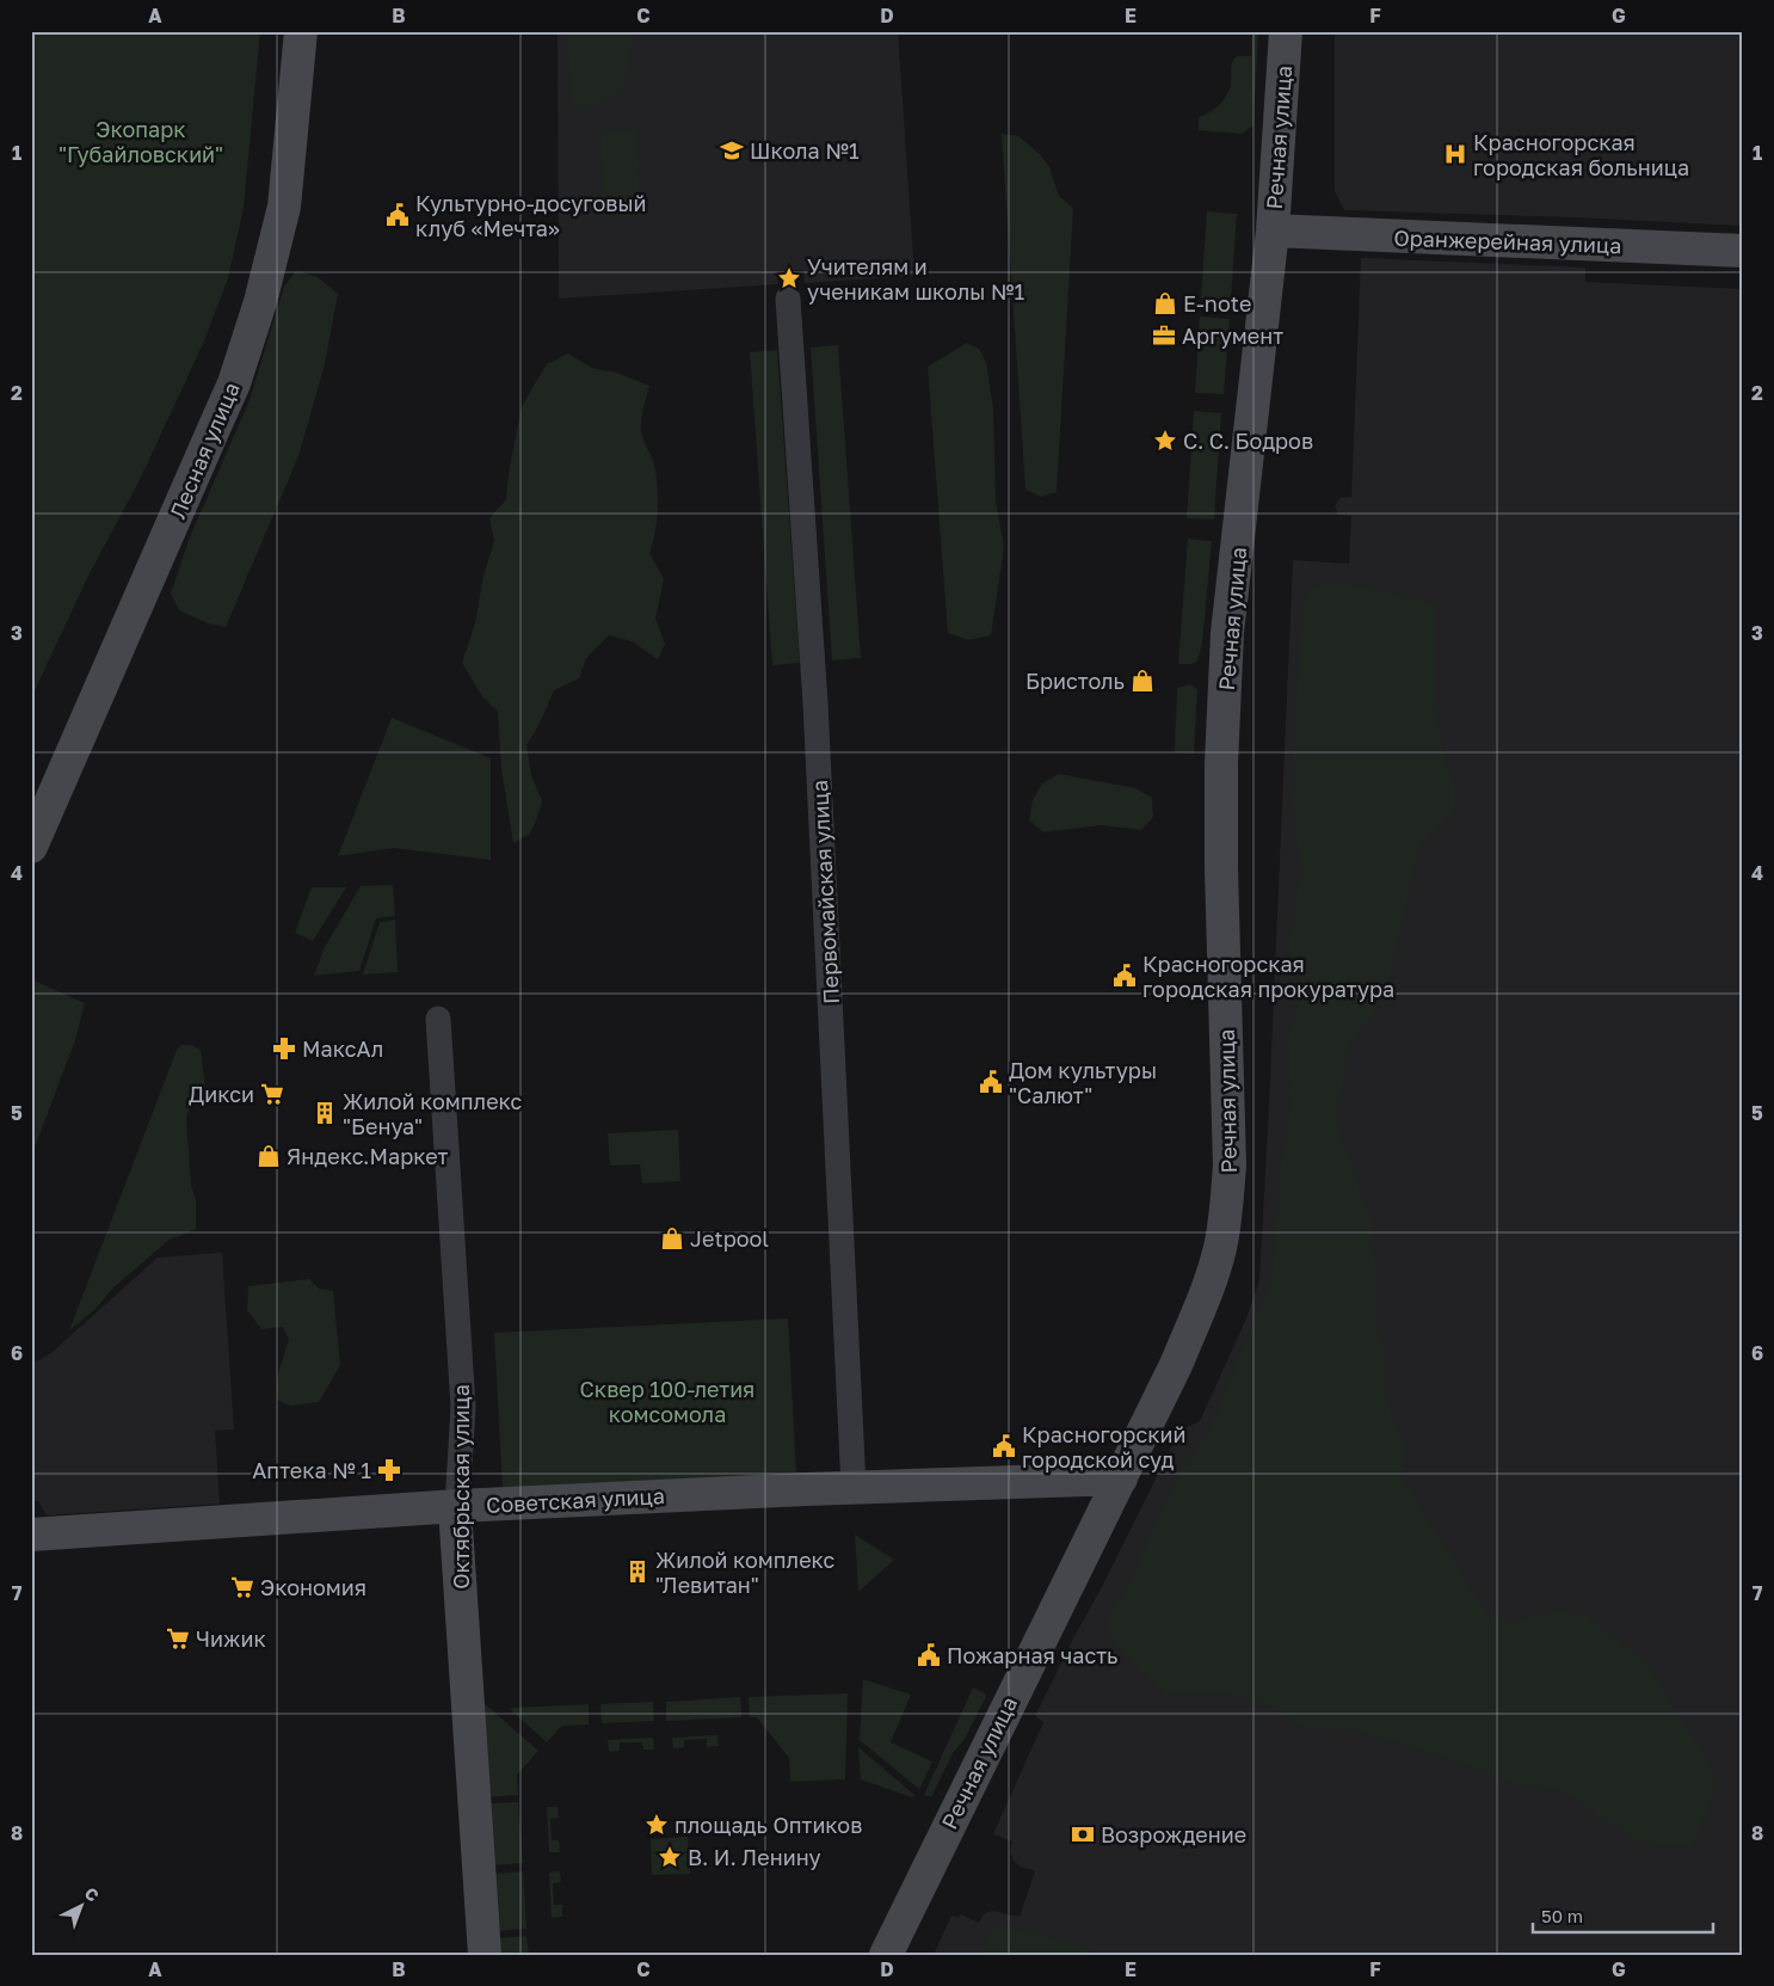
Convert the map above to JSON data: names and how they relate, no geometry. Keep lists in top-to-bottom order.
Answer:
{
  "streets": {
    "main road": [
      "Речная улица",
      "Оранжерейная улица",
      "Лесная улица",
      "Октябрьская улица",
      "Советская улица"
    ],
    "street": ["Первомайская улица"]
  },
  "crossings": [
    ["Речная улица", "Оранжерейная улица"],
    ["Речная улица", "Советская улица"],
    ["Первомайская улица", "Советская улица"],
    ["Октябрьская улица", "Советская улица"]
  ],
  "parks": ["Экопарк \"Губайловский\"", "Сквер 100-летия комсомола"],
  "places": {
    "school or university": ["Школа №1"],
    "hospital": ["Красногорская городская больница"],
    "public building": [
      "Культурно-досуговый клуб «Мечта»",
      "Красногорская городская прокуратура",
      "Дом культуры \"Салют\"",
      "Красногорский городской суд",
      "Пожарная часть"
    ],
    "place": [
      "Учителям и ученикам школы №1",
      "С. С. Бодров",
      "площадь Оптиков",
      "В. И. Ленину"
    ],
    "shop": [
      "E-note",
      "Бристоль",
      "Яндекс.Маркет",
      "Jetpool"
    ],
    "office": ["Аргумент"],
    "pharmacy": ["МаксАл", "Аптека № 1"],
    "supermarket": ["Дикси", "Экономия", "Чижик"],
    "building": ["Жилой комплекс \"Бенуа\"", "Жилой комплекс \"Левитан\""],
    "bank": ["Возрождение"]
  },
  "scale_bar": "50 m",
  "north": "top right",
  "grid": {
    "columns": [
      "A",
      "B",
      "C",
      "D",
      "E",
      "F",
      "G"
    ],
    "rows": [
      "1",
      "2",
      "3",
      "4",
      "5",
      "6",
      "7",
      "8"
    ]
  }
}
